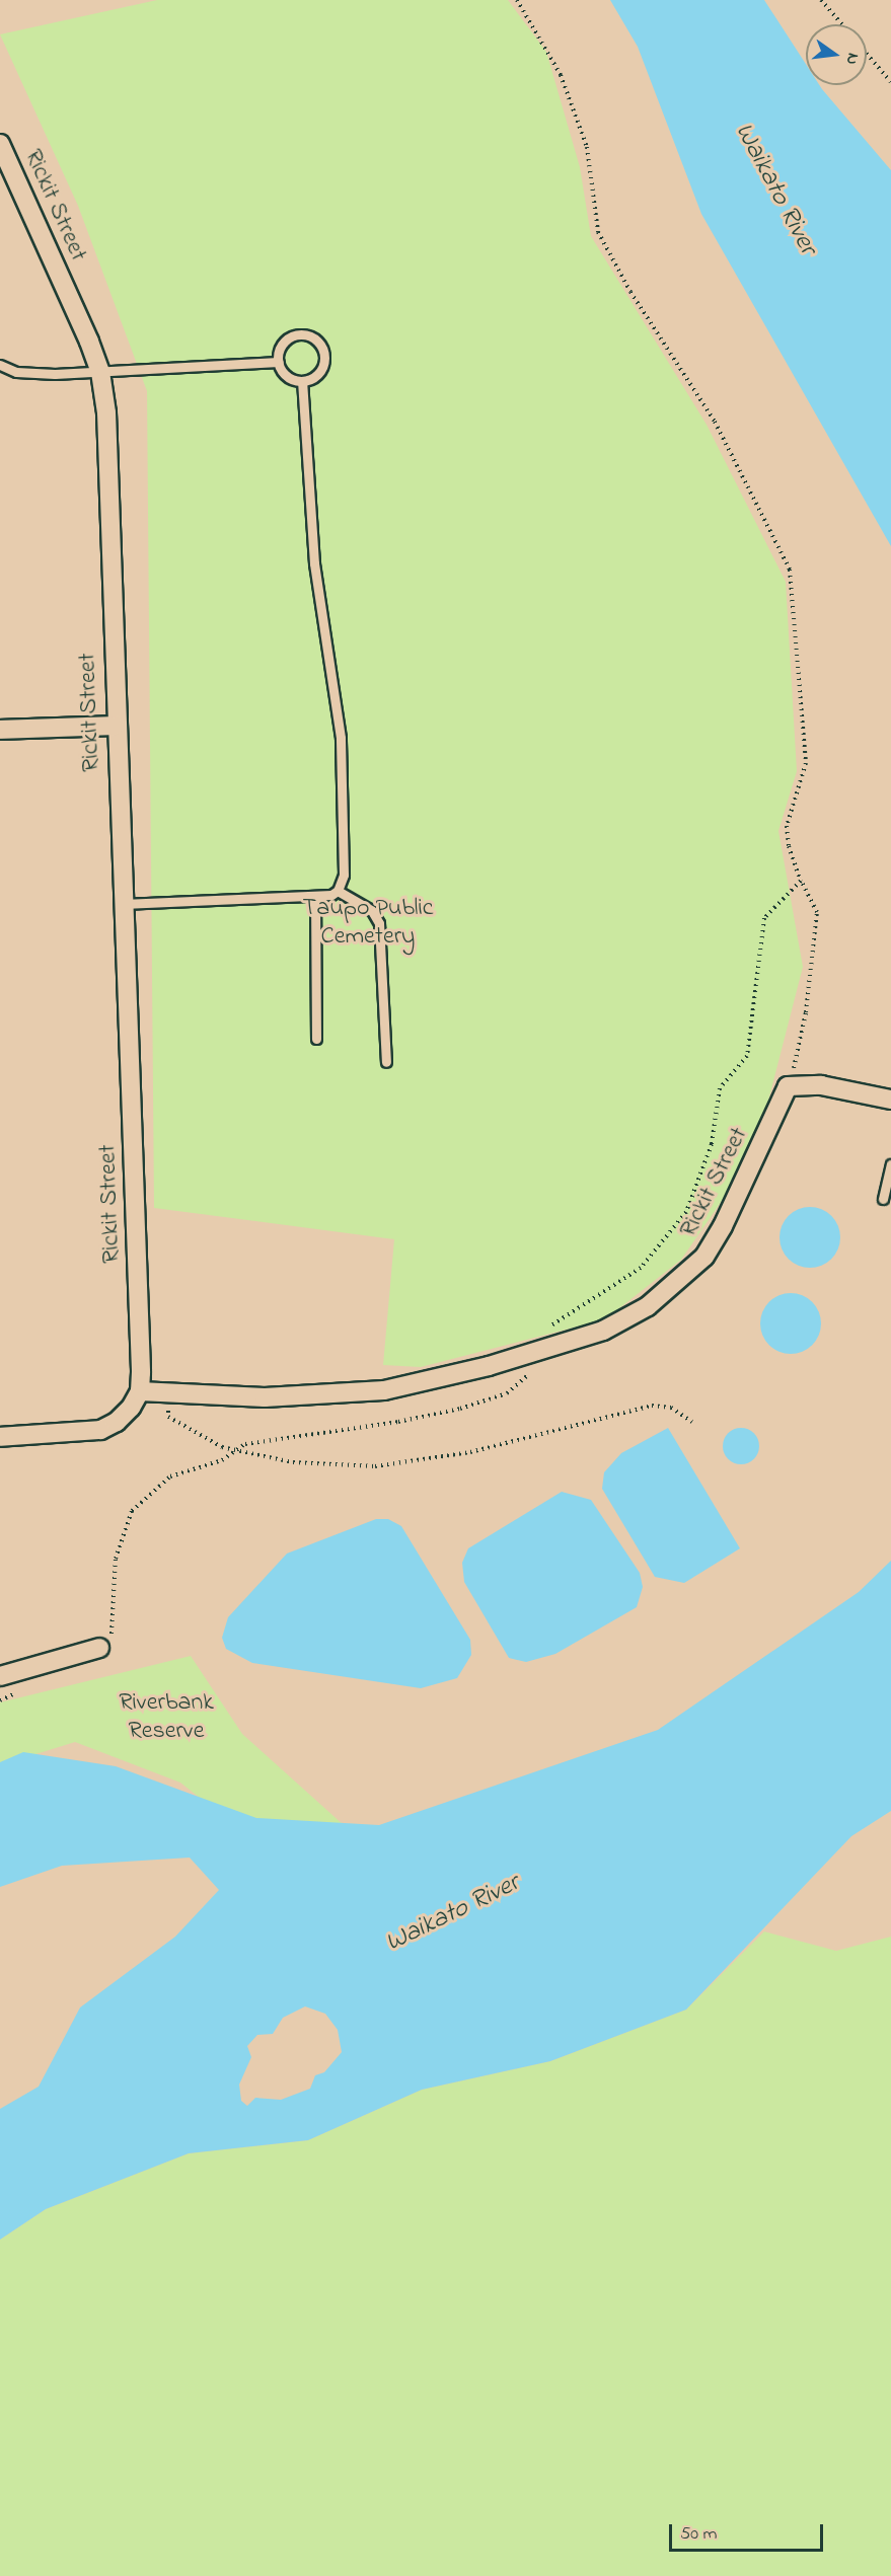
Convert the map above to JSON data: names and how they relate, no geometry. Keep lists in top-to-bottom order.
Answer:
{
  "streets": {
    "street": ["Rickit Street"]
  },
  "water": ["Waikato River"],
  "parks": ["Taupo Public Cemetery", "Riverbank Reserve"],
  "scale_bar": "50 m",
  "north": "right"
}
